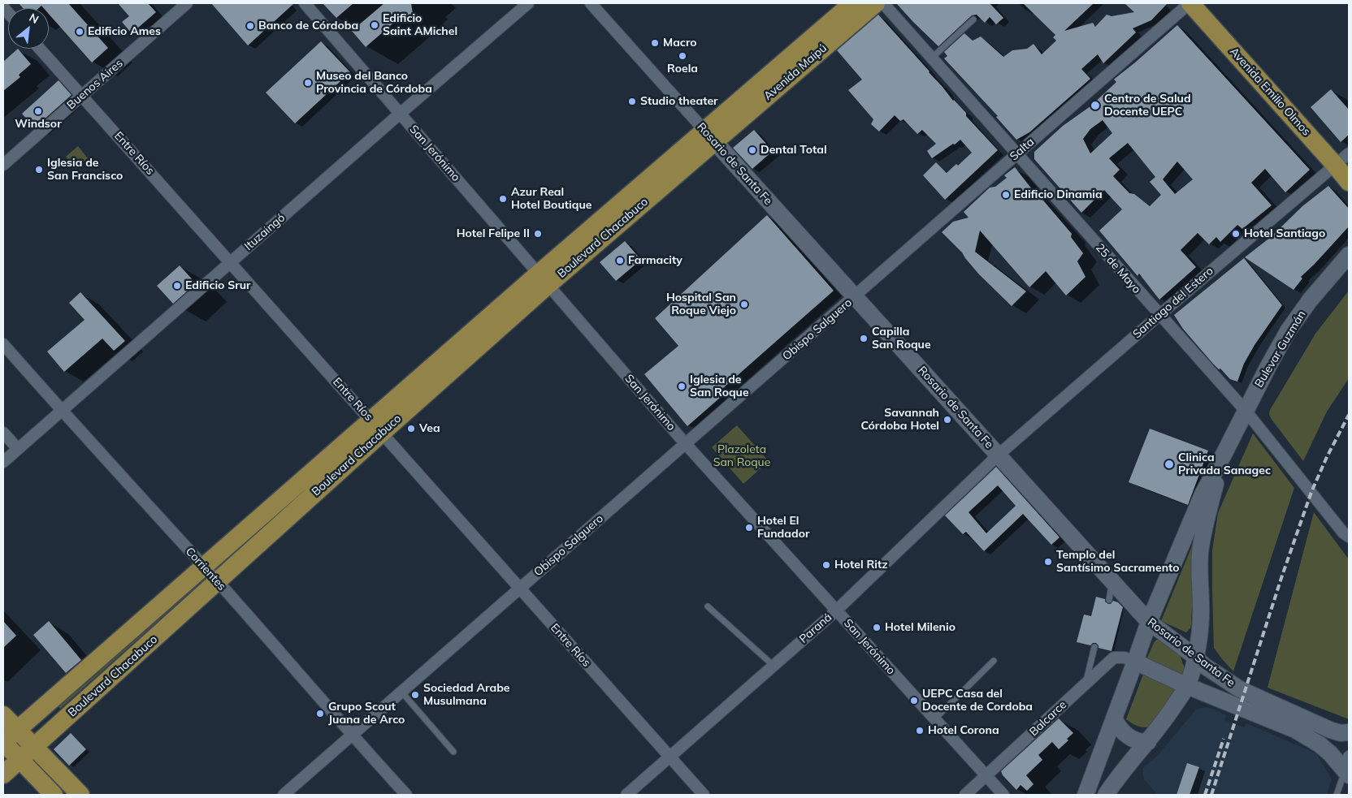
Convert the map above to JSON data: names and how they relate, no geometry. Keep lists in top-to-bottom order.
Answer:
{
  "streets": {
    "main road": ["Avenida Maipú", "Avenida Emilio Olmos", "Boulevard Chacabuco"],
    "street": [
      "Buenos Aires",
      "Salta",
      "Entre Ríos",
      "San Jerónimo",
      "Rosario de Santa Fe",
      "Ituzaingó",
      "25 de Mayo",
      "Santiago del Estero",
      "Obispo Salguero",
      "Bulevar Guzmán",
      "Corrientes",
      "Paraná",
      "Balcarce"
    ]
  },
  "crossings": [
    ["Avenida Maipú", "Rosario de Santa Fe"],
    ["Avenida Maipú", "Boulevard Chacabuco"],
    ["Buenos Aires", "Entre Ríos"],
    ["Avenida Emilio Olmos", "Salta"],
    ["Avenida Emilio Olmos", "Santiago del Estero"],
    ["Salta", "Rosario de Santa Fe"],
    ["Salta", "25 de Mayo"],
    ["Salta", "Obispo Salguero"],
    ["Entre Ríos", "Ituzaingó"],
    ["Entre Ríos", "Boulevard Chacabuco"],
    ["Entre Ríos", "Obispo Salguero"],
    ["Entre Ríos", "Paraná"],
    ["San Jerónimo", "Ituzaingó"],
    ["San Jerónimo", "Boulevard Chacabuco"],
    ["San Jerónimo", "Obispo Salguero"],
    ["San Jerónimo", "Paraná"],
    ["San Jerónimo", "Balcarce"],
    ["Rosario de Santa Fe", "Boulevard Chacabuco"],
    ["Rosario de Santa Fe", "Santiago del Estero"],
    ["Rosario de Santa Fe", "Obispo Salguero"],
    ["Rosario de Santa Fe", "Bulevar Guzmán"],
    ["Rosario de Santa Fe", "Paraná"],
    ["Rosario de Santa Fe", "Balcarce"],
    ["Ituzaingó", "Corrientes"],
    ["Boulevard Chacabuco", "Corrientes"],
    ["25 de Mayo", "Santiago del Estero"],
    ["25 de Mayo", "Bulevar Guzmán"],
    ["Santiago del Estero", "Paraná"],
    ["Obispo Salguero", "Corrientes"],
    ["Bulevar Guzmán", "Balcarce"]
  ],
  "parks": ["Plazoleta San Roque"],
  "places": [
    "Edificio Saint AMichel",
    "Banco de Córdoba",
    "Edificio Ames",
    "Macro",
    "Roela",
    "Museo del Banco Provincia de Córdoba",
    "Studio theater",
    "Centro de Salud Docente UEPC",
    "Windsor",
    "Dental Total",
    "Iglesia de San Francisco",
    "Edificio Dinamia",
    "Azur Real Hotel Boutique",
    "Hotel Felipe II",
    "Hotel Santiago",
    "Farmacity",
    "Edificio Srur",
    "Hospital San Roque Viejo",
    "Capilla San Roque",
    "Iglesia de San Roque",
    "Savannah Córdoba Hotel",
    "Vea",
    "Clinica Privada Sanagec",
    "Hotel El Fundador",
    "Templo del Santísimo Sacramento",
    "Hotel Ritz",
    "Hotel Milenio",
    "Sociedad Arabe Musulmana",
    "UEPC Casa del Docente de Cordoba",
    "Grupo Scout Juana de Arco",
    "Hotel Corona"
  ],
  "north": "top right"
}
